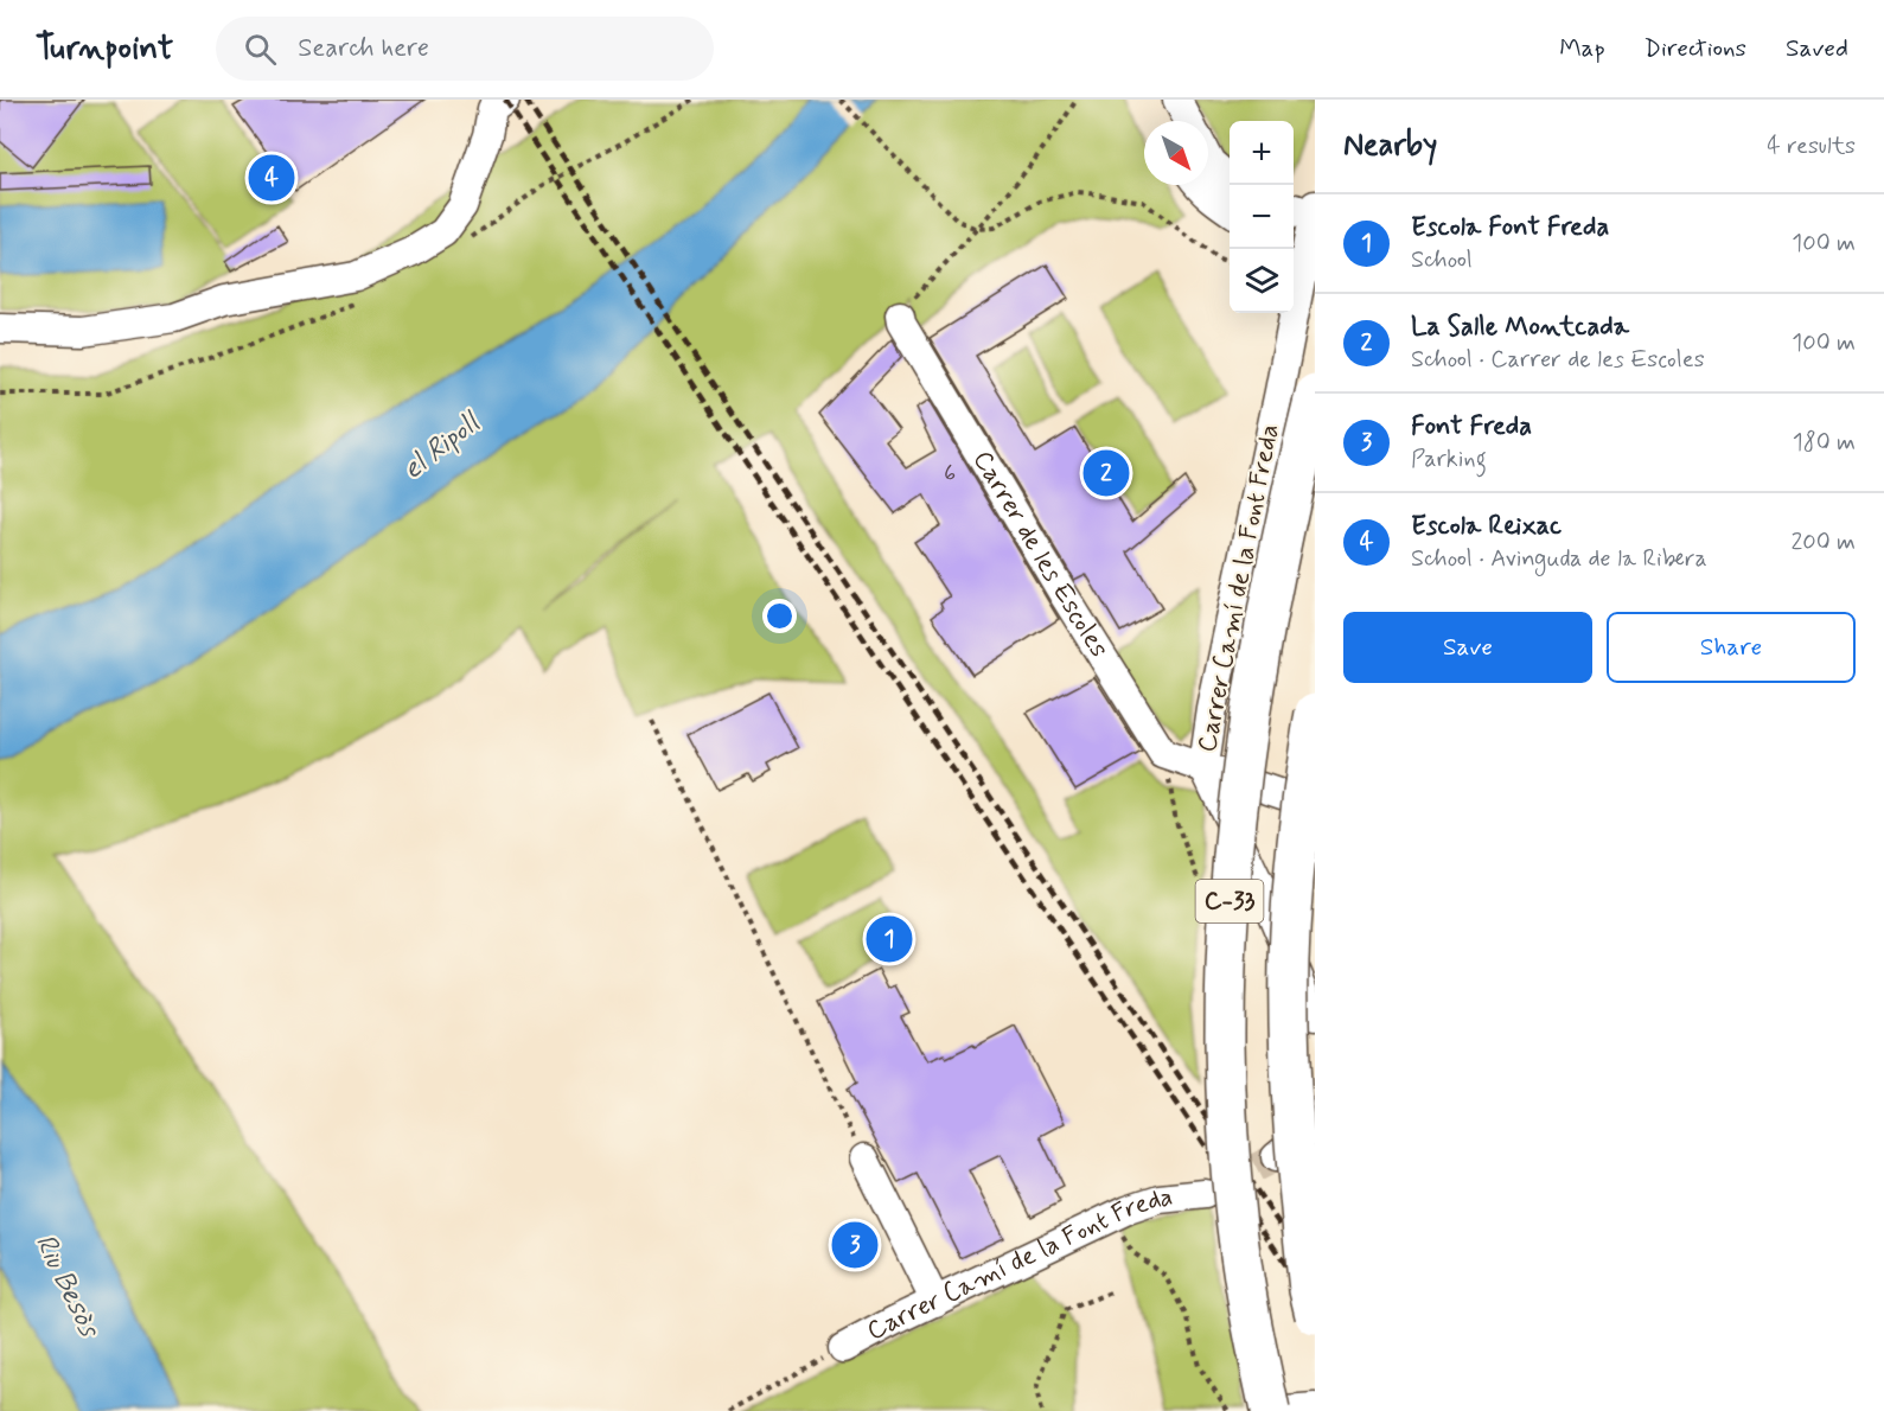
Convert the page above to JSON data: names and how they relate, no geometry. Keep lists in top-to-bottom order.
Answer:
{
  "streets": {
    "highway": ["C-33"],
    "street": ["Carrer de les Escoles", "Carrer Camí de la Font Freda"]
  },
  "crossings": [
    ["Carrer de les Escoles", "Carrer Camí de la Font Freda"]
  ],
  "water": ["el Ripoll", "Riu Besòs"],
  "house_numbers": ["6"],
  "north": "bottom right",
  "page": {
    "header": "Turnpoint",
    "search": "Search here",
    "nav": ["Map", "Directions", "Saved"],
    "heading": ["Nearby", "4 results"],
    "map_buttons": ["+", "−"],
    "pins": [
      "4",
      "2",
      "1",
      "3"
    ],
    "list": [
      {
        "mark": "1",
        "name": "Escola Font Freda",
        "note": "School",
        "value": "100 m"
      },
      {
        "mark": "2",
        "name": "La Salle Montcada",
        "note": "School · Carrer de les Escoles",
        "value": "100 m"
      },
      {
        "mark": "3",
        "name": "Font Freda",
        "note": "Parking",
        "value": "180 m"
      },
      {
        "mark": "4",
        "name": "Escola Reixac",
        "note": "School · Avinguda de la Ribera",
        "value": "200 m"
      }
    ],
    "buttons": ["Save", "Share"]
  }
}
